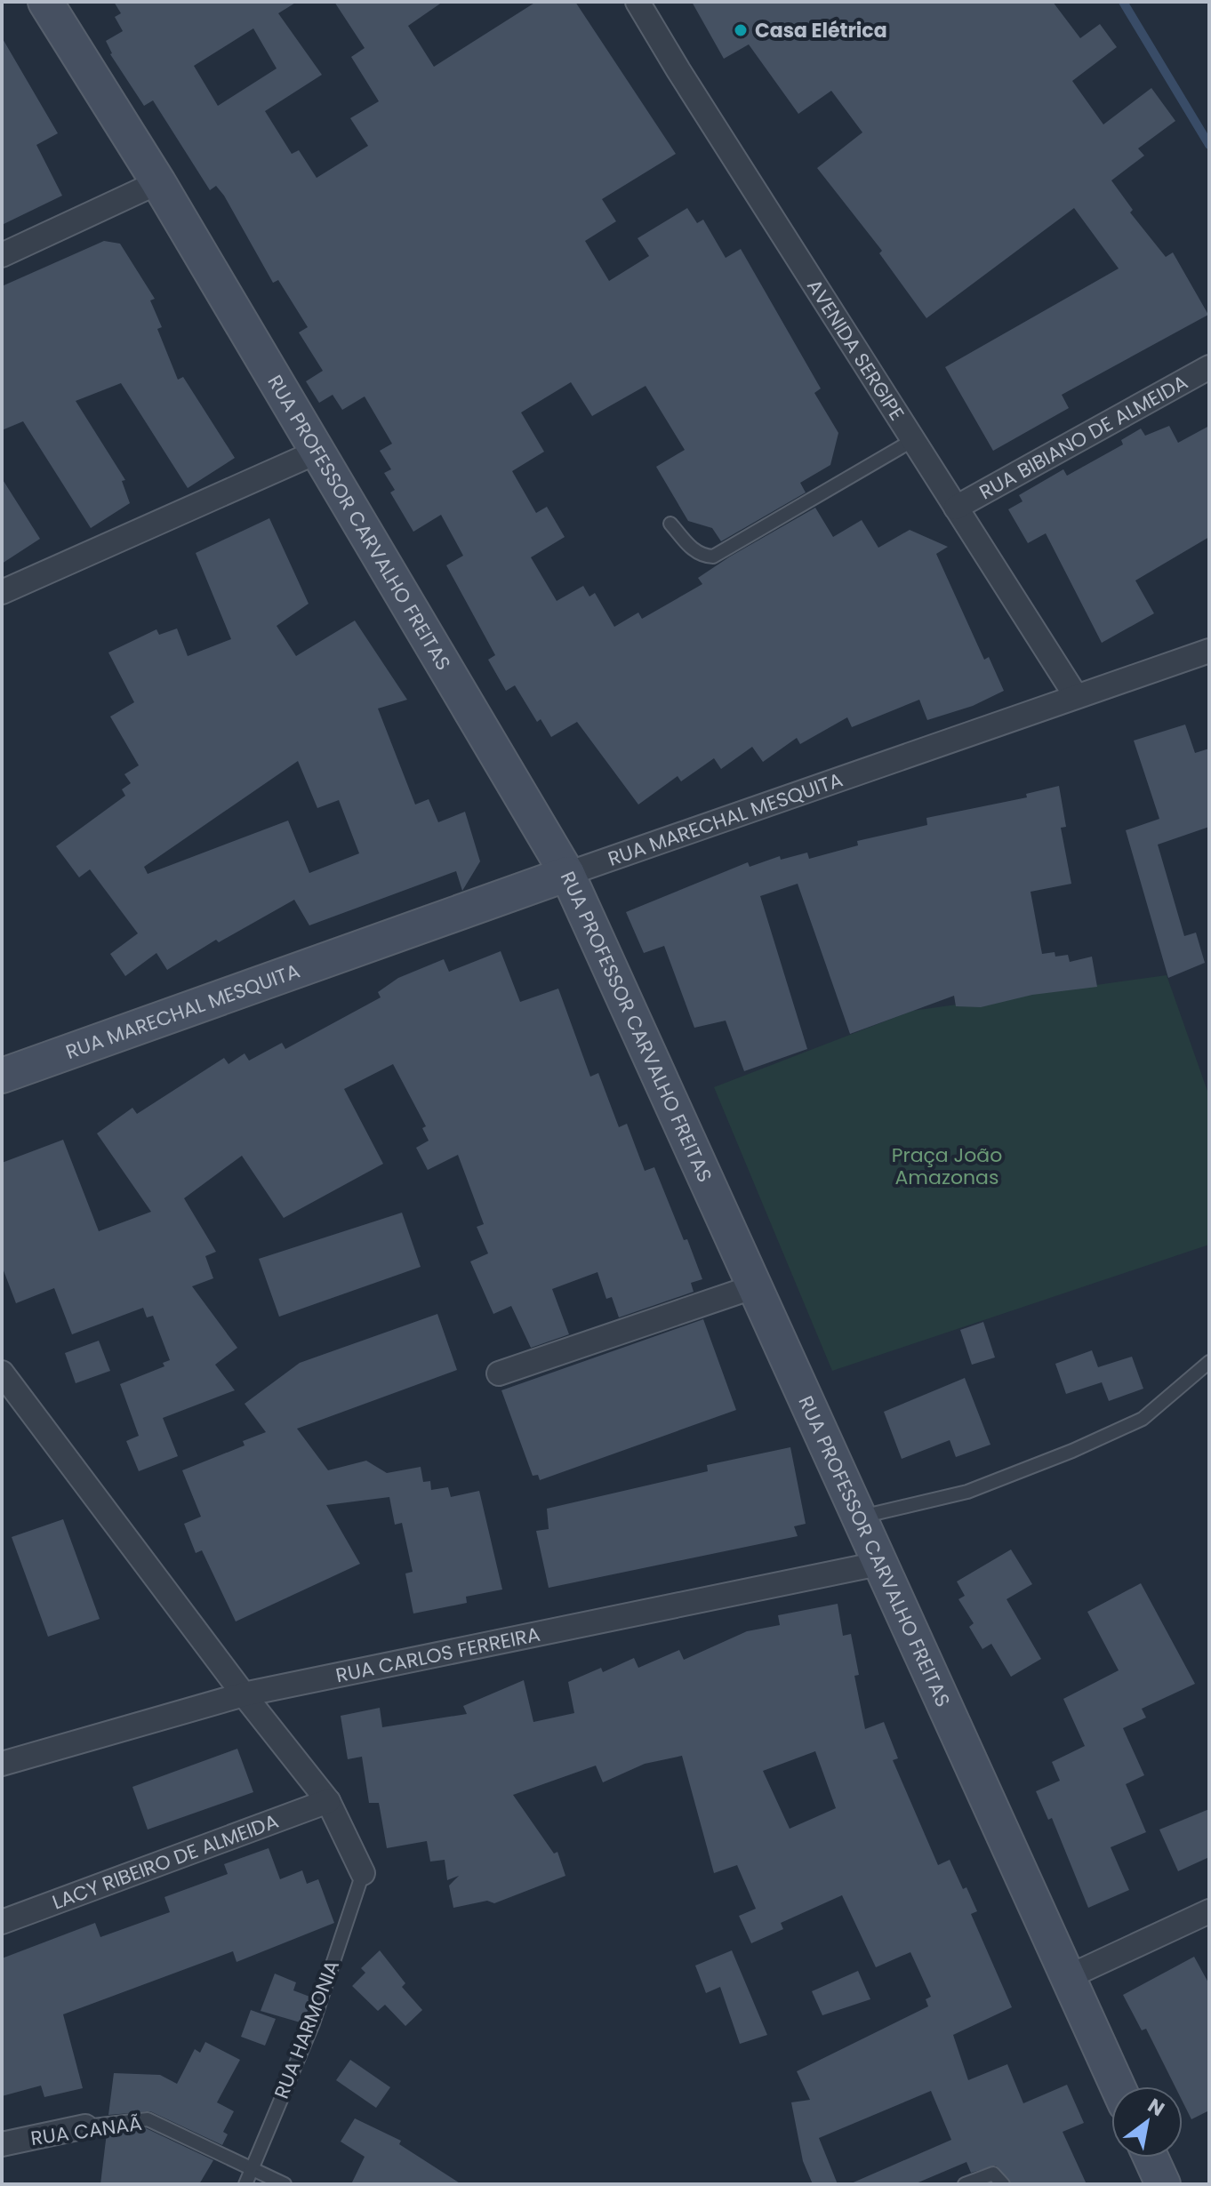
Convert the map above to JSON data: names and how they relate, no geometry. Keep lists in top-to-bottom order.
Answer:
{
  "streets": {
    "street": [
      "AVENIDA SERGIPE",
      "RUA BIBIANO DE ALMEIDA",
      "RUA PROFESSOR CARVALHO FREITAS",
      "RUA MARECHAL MESQUITA",
      "RUA CARLOS FERREIRA",
      "LACY RIBEIRO DE ALMEIDA",
      "RUA CANAÃ"
    ],
    "lane": ["RUA HARMONIA"]
  },
  "crossings": [
    ["AVENIDA SERGIPE", "RUA BIBIANO DE ALMEIDA"],
    ["AVENIDA SERGIPE", "RUA MARECHAL MESQUITA"],
    ["RUA PROFESSOR CARVALHO FREITAS", "RUA MARECHAL MESQUITA"],
    ["RUA PROFESSOR CARVALHO FREITAS", "RUA CARLOS FERREIRA"],
    ["RUA HARMONIA", "RUA CANAÃ"]
  ],
  "parks": ["Praça João Amazonas"],
  "places": ["Casa Elétrica"],
  "north": "top right"
}
